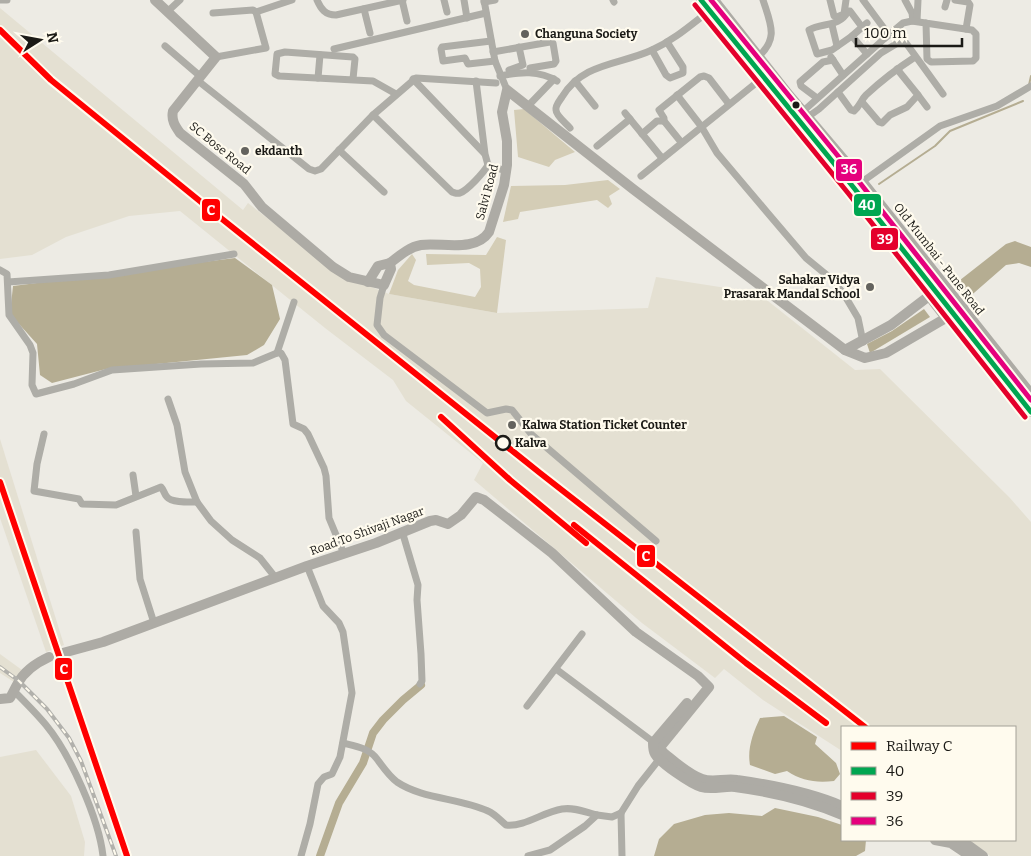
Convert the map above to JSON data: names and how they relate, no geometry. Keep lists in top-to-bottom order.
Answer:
{
  "streets": {
    "street": [
      "SC Bose Road",
      "Salvi Road",
      "Old Mumbai - Pune Road",
      "Road To Shivaji Nagar"
    ]
  },
  "crossings": [
    ["SC Bose Road", "Salvi Road"]
  ],
  "places": [
    "Changuna Society",
    "ekdanth",
    "Sahakar Vidya Prasarak Mandal School",
    "Kalwa Station Ticket Counter",
    "Kalva"
  ],
  "lines": [
    "transit line 40",
    "transit line 36",
    "transit line 39",
    "rail line C"
  ],
  "legend": [
    "Railway C",
    "40",
    "39",
    "36"
  ],
  "scale_bar": "100 m",
  "north": "right"
}
